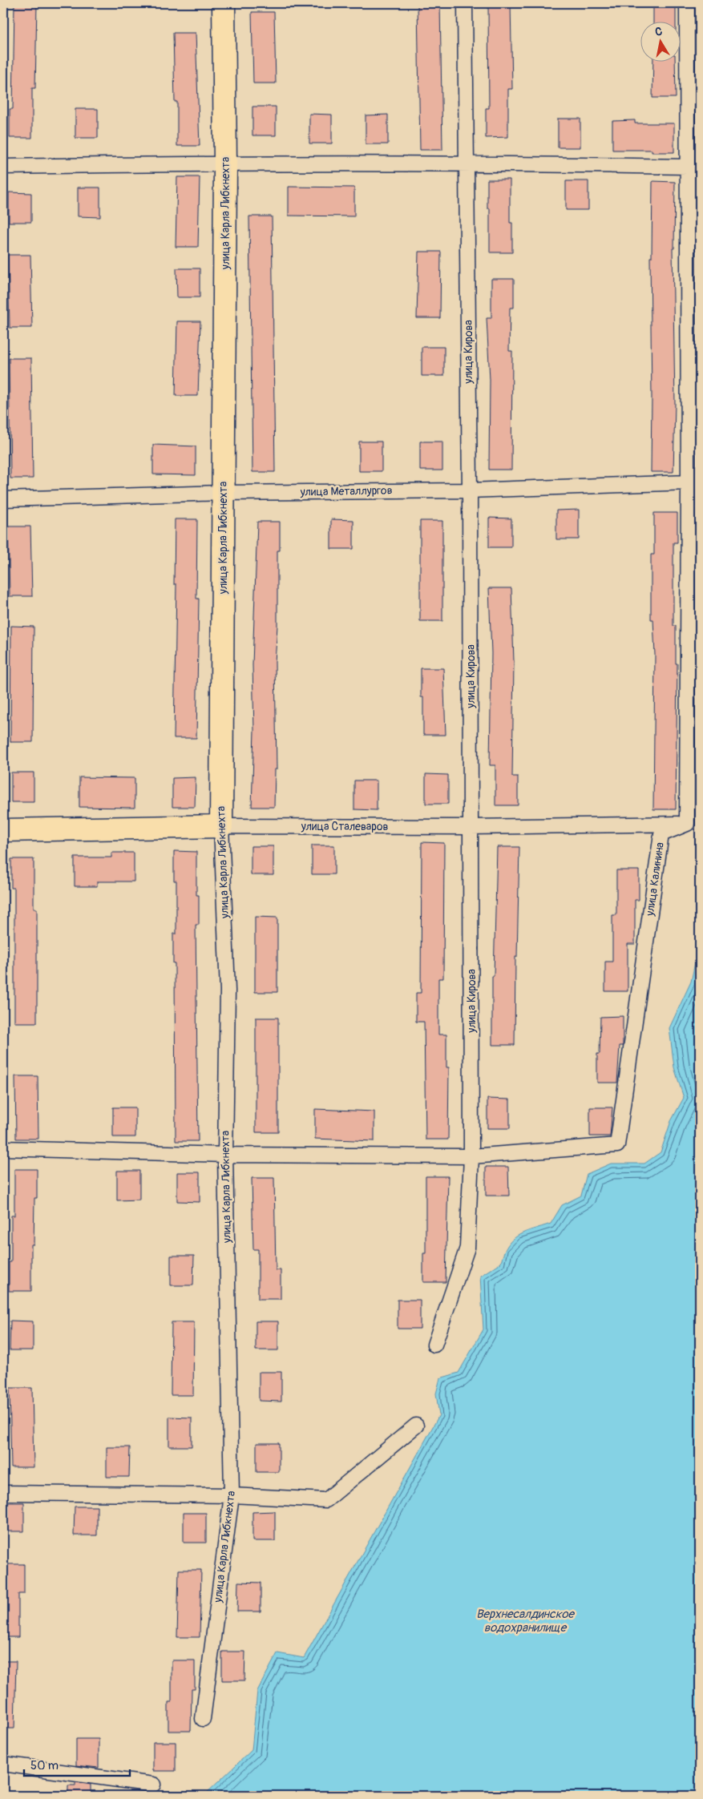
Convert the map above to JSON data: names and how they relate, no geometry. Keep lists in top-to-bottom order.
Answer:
{
  "streets": {
    "main road": ["улица Карла Либкнехта", "улица Сталеваров"],
    "street": ["улица Кирова", "улица Металлургов", "улица Калинина"]
  },
  "crossings": [
    ["улица Карла Либкнехта", "улица Металлургов"],
    ["улица Карла Либкнехта", "улица Сталеваров"],
    ["улица Кирова", "улица Металлургов"],
    ["улица Кирова", "улица Сталеваров"],
    ["улица Кирова", "улица Калинина"],
    ["улица Сталеваров", "улица Калинина"]
  ],
  "water": ["Верхнесалдинское водохранилище"],
  "scale_bar": "50 m",
  "north": "top"
}
